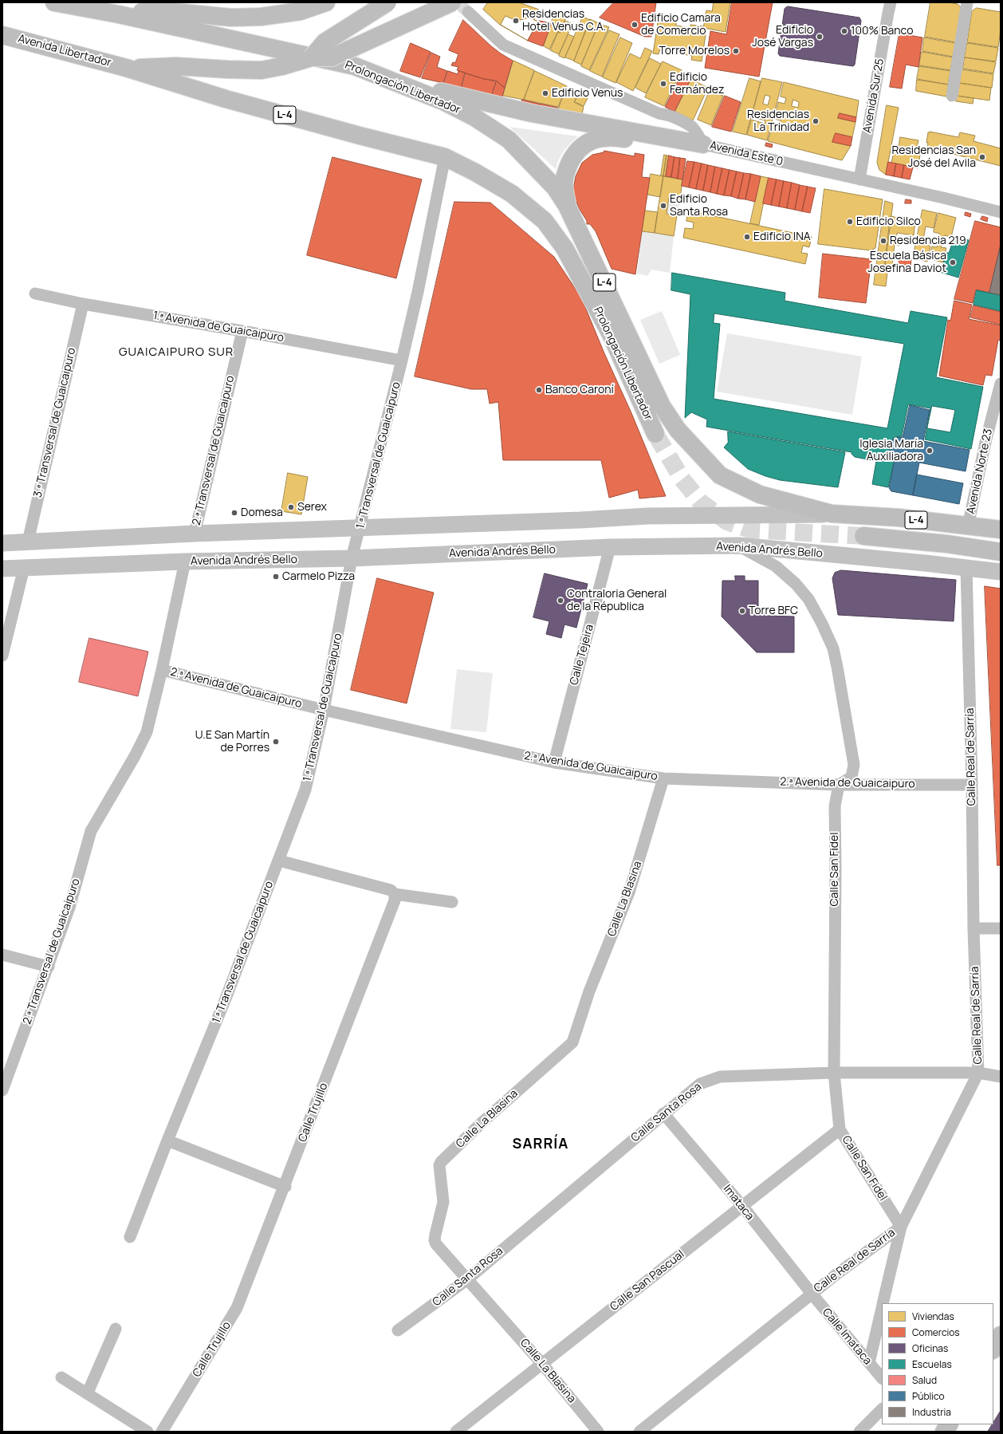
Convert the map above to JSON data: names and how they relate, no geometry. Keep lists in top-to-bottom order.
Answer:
{
  "streets": {
    "main road": ["Avenida Libertador", "Prolongación Libertador", "L-4"],
    "street": [
      "Avenida Sur 25",
      "Avenida Este 0",
      "1.ª Avenida de Guaicaipuro",
      "3.ª Transversal de Guaicaipuro",
      "2.ª Transversal de Guaicaipuro",
      "1.ª Transversal de Guaicaipuro",
      "Avenida Norte 23",
      "Avenida Andrés Bello",
      "Calle Tejeira",
      "2.ª Avenida de Guaicaipuro",
      "Calle Real de Sarría",
      "Calle San Fidel",
      "Calle La Blasina",
      "Calle Trujillo",
      "Calle Santa Rosa",
      "Imataca",
      "Calle San Pascual",
      "Calle Imataca"
    ]
  },
  "crossings": [
    ["Avenida Libertador", "Prolongación Libertador"],
    ["Prolongación Libertador", "L-4"],
    ["Prolongación Libertador", "1.ª Transversal de Guaicaipuro"],
    ["Avenida Sur 25", "Avenida Este 0"],
    ["L-4", "Avenida Este 0"],
    ["L-4", "Avenida Norte 23"],
    ["1.ª Avenida de Guaicaipuro", "3.ª Transversal de Guaicaipuro"],
    ["1.ª Avenida de Guaicaipuro", "2.ª Transversal de Guaicaipuro"],
    ["1.ª Avenida de Guaicaipuro", "1.ª Transversal de Guaicaipuro"],
    ["2.ª Transversal de Guaicaipuro", "Avenida Andrés Bello"],
    ["2.ª Transversal de Guaicaipuro", "2.ª Avenida de Guaicaipuro"],
    ["1.ª Transversal de Guaicaipuro", "Avenida Andrés Bello"],
    ["1.ª Transversal de Guaicaipuro", "2.ª Avenida de Guaicaipuro"],
    ["Avenida Andrés Bello", "Calle Tejeira"],
    ["Avenida Andrés Bello", "Calle Real de Sarría"],
    ["Calle Tejeira", "2.ª Avenida de Guaicaipuro"],
    ["2.ª Avenida de Guaicaipuro", "Calle Real de Sarría"],
    ["2.ª Avenida de Guaicaipuro", "Calle San Fidel"],
    ["2.ª Avenida de Guaicaipuro", "Calle La Blasina"],
    ["Calle Real de Sarría", "Calle San Fidel"],
    ["Calle Real de Sarría", "Calle Santa Rosa"],
    ["Calle Real de Sarría", "Imataca"],
    ["Calle Real de Sarría", "Calle Imataca"],
    ["Calle San Fidel", "Calle Santa Rosa"],
    ["Calle San Fidel", "Calle San Pascual"],
    ["Calle La Blasina", "Calle Santa Rosa"],
    ["Calle La Blasina", "Calle San Pascual"],
    ["Calle Santa Rosa", "Imataca"],
    ["Imataca", "Calle San Pascual"],
    ["Imataca", "Calle Imataca"]
  ],
  "districts": ["GUAICAIPURO SUR", "SARRÍA"],
  "places": [
    "Residencias Hotel Venus C.A.",
    "Edificio Camara de Comercio",
    "100% Banco",
    "Edificio José Vargas",
    "Torre Morelos",
    "Edificio Fernández",
    "Edificio Venus",
    "Residencias La Trinidad",
    "Residencias San José del Avila",
    "Edificio Santa Rosa",
    "Edificio Silco",
    "Edificio INA",
    "Residencia 219",
    "Escuela Básica Josefina Daviot",
    "Banco Caroní",
    "Iglesia María Auxiliadora",
    "Serex",
    "Domesa",
    "Carmelo Pizza",
    "Contraloria General de la Républica",
    "Torre BFC",
    "U.E San Martín de Porres"
  ],
  "legend": [
    "Viviendas",
    "Comercios",
    "Oficinas",
    "Escuelas",
    "Salud",
    "Público",
    "Industria"
  ]
}
